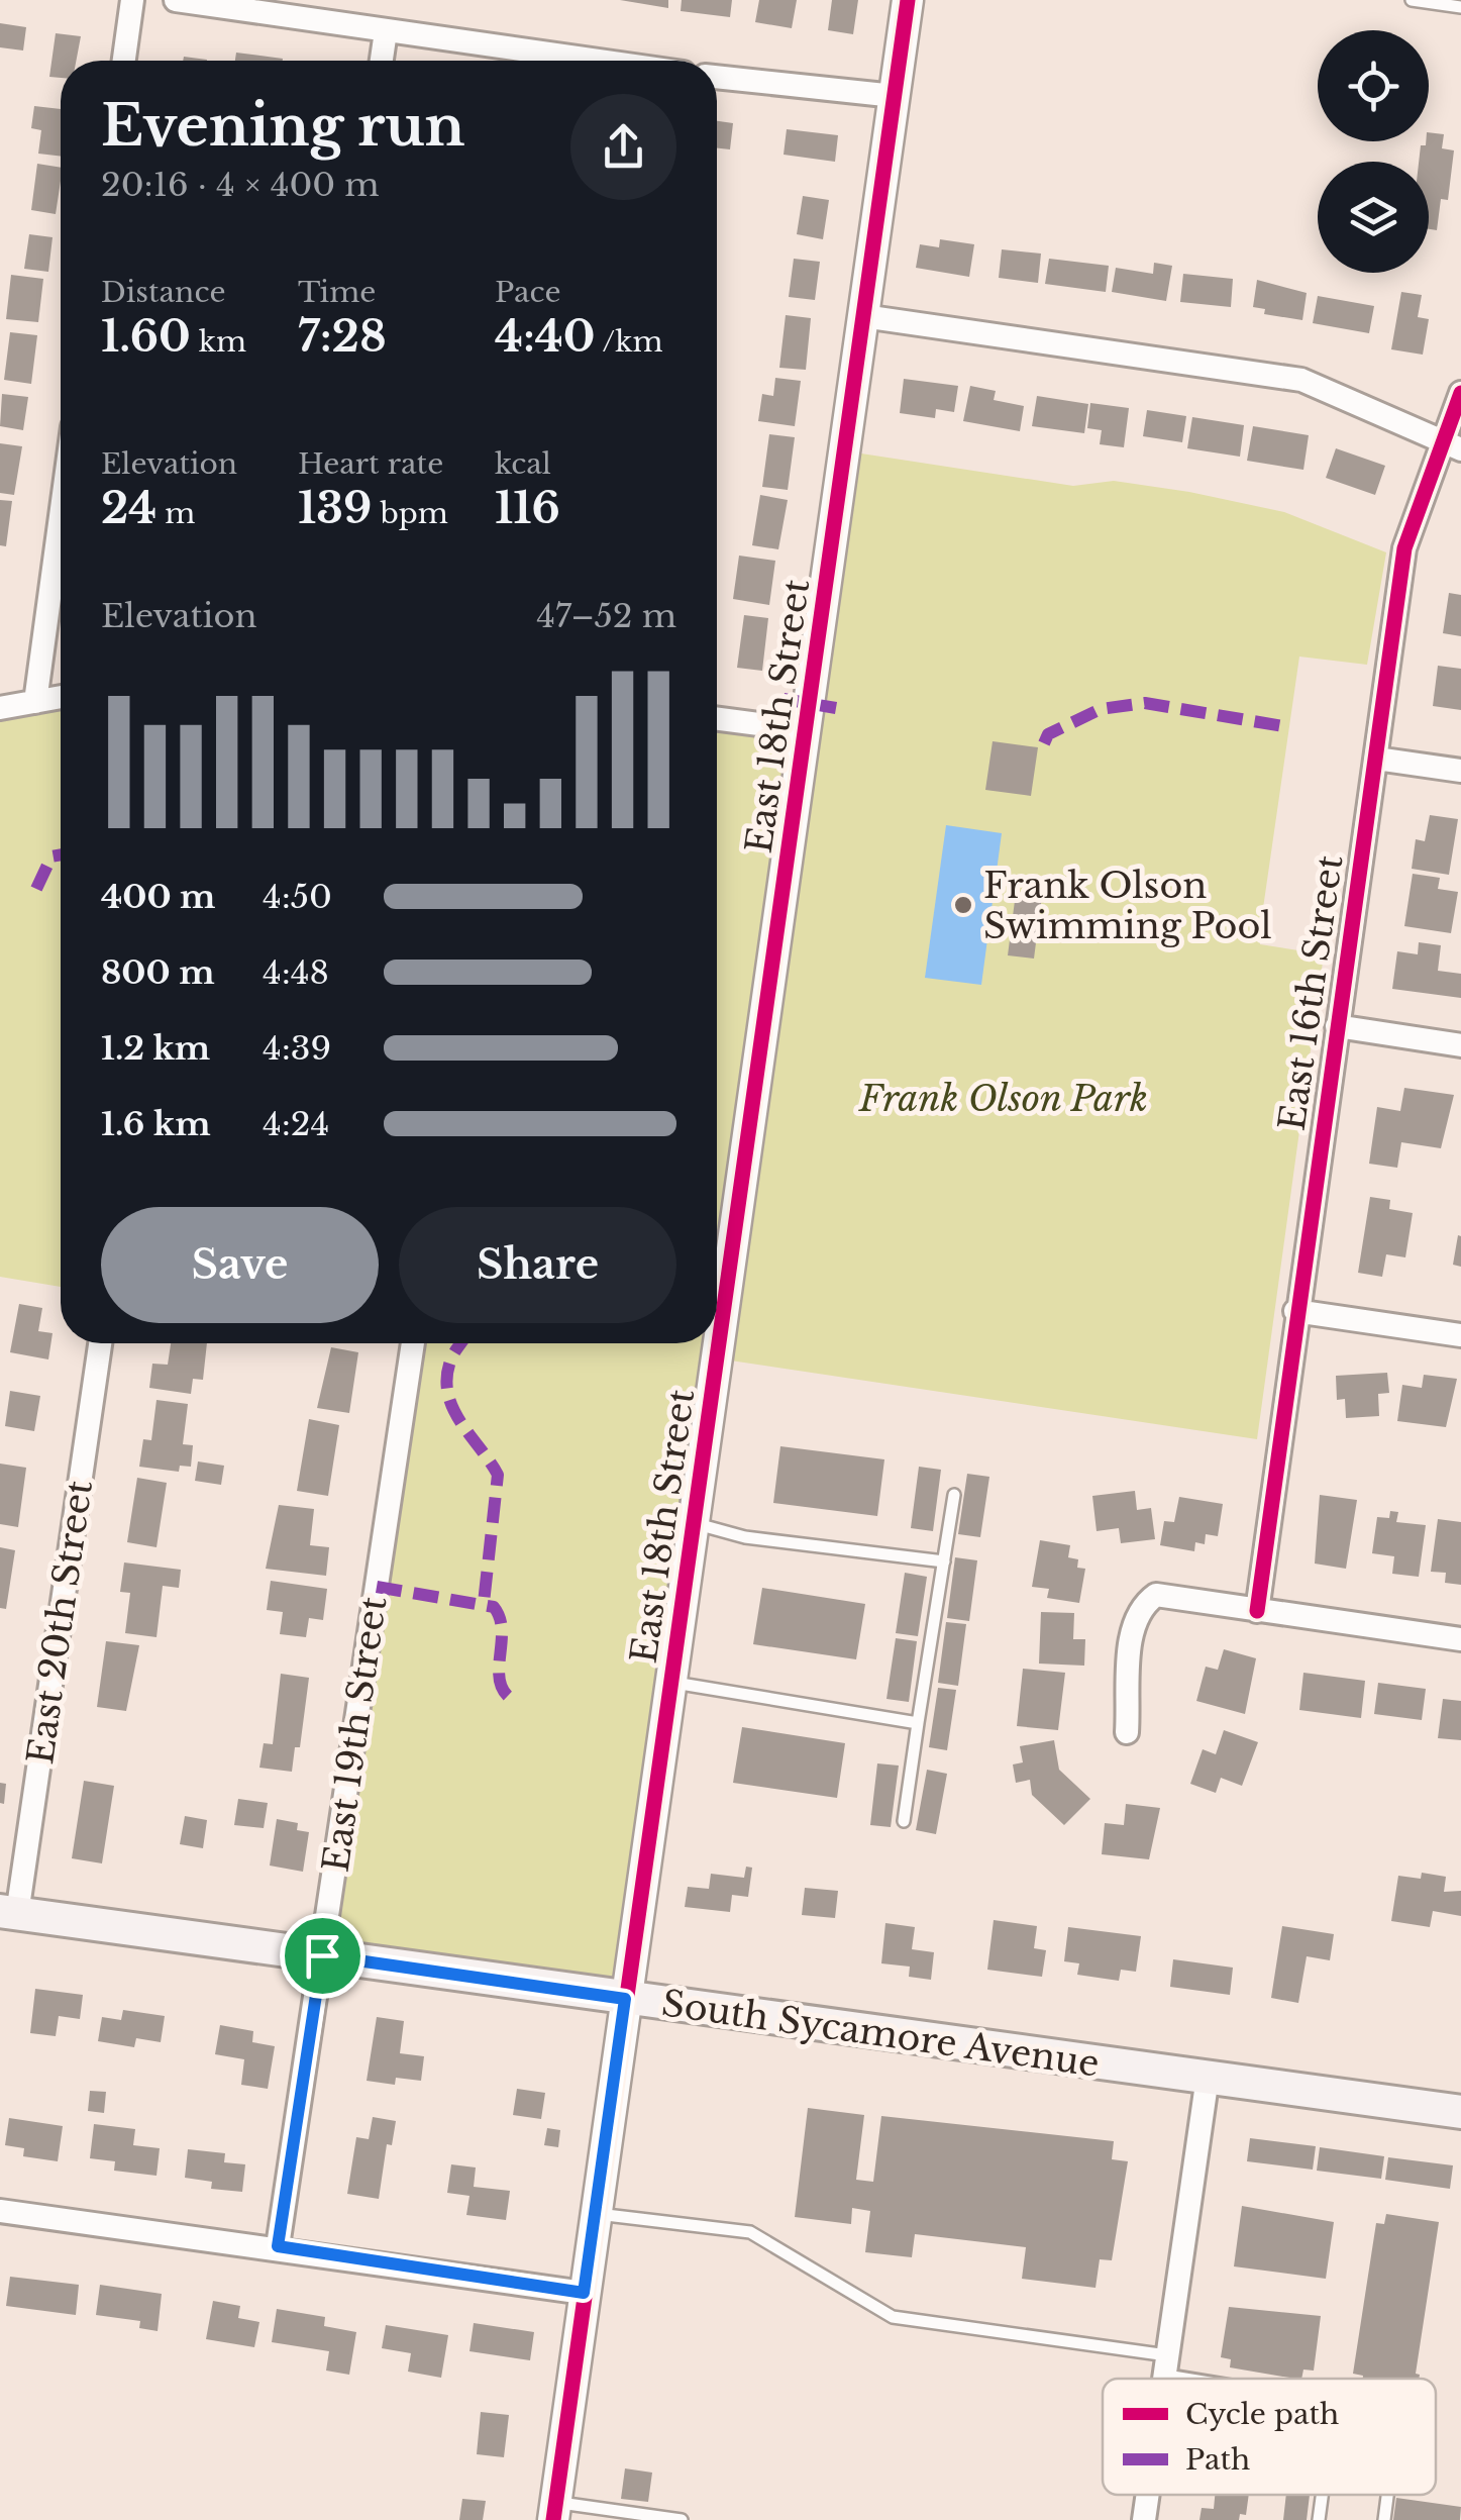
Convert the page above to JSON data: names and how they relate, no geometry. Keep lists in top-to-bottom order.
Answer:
{
  "streets": {
    "main road": ["South Sycamore Avenue"],
    "street": [
      "East 18th Street",
      "East 16th Street",
      "East 20th Street",
      "East 19th Street"
    ]
  },
  "crossings": [
    ["East 18th Street", "South Sycamore Avenue"],
    ["East 20th Street", "South Sycamore Avenue"],
    ["East 19th Street", "South Sycamore Avenue"]
  ],
  "parks": ["Frank Olson Park"],
  "places": ["Frank Olson Swimming Pool"],
  "legend": ["Cycle path", "Path"],
  "page": {
    "heading": ["Evening run", "20:16 · 4 × 400 m"],
    "stats": [
      ["Distance", "1.60 km"],
      ["Time", "7:28"],
      ["Pace", "4:40 /km"],
      ["Elevation", "24 m"],
      ["Heart rate", "139 bpm"],
      ["kcal", "116"]
    ],
    "chart": ["Elevation", "47–52 m"],
    "list": [
      {
        "name": "400 m",
        "note": "4:50"
      },
      {
        "name": "800 m",
        "note": "4:48"
      },
      {
        "name": "1.2 km",
        "note": "4:39"
      },
      {
        "name": "1.6 km",
        "note": "4:24"
      }
    ],
    "buttons": ["Save", "Share"]
  }
}
